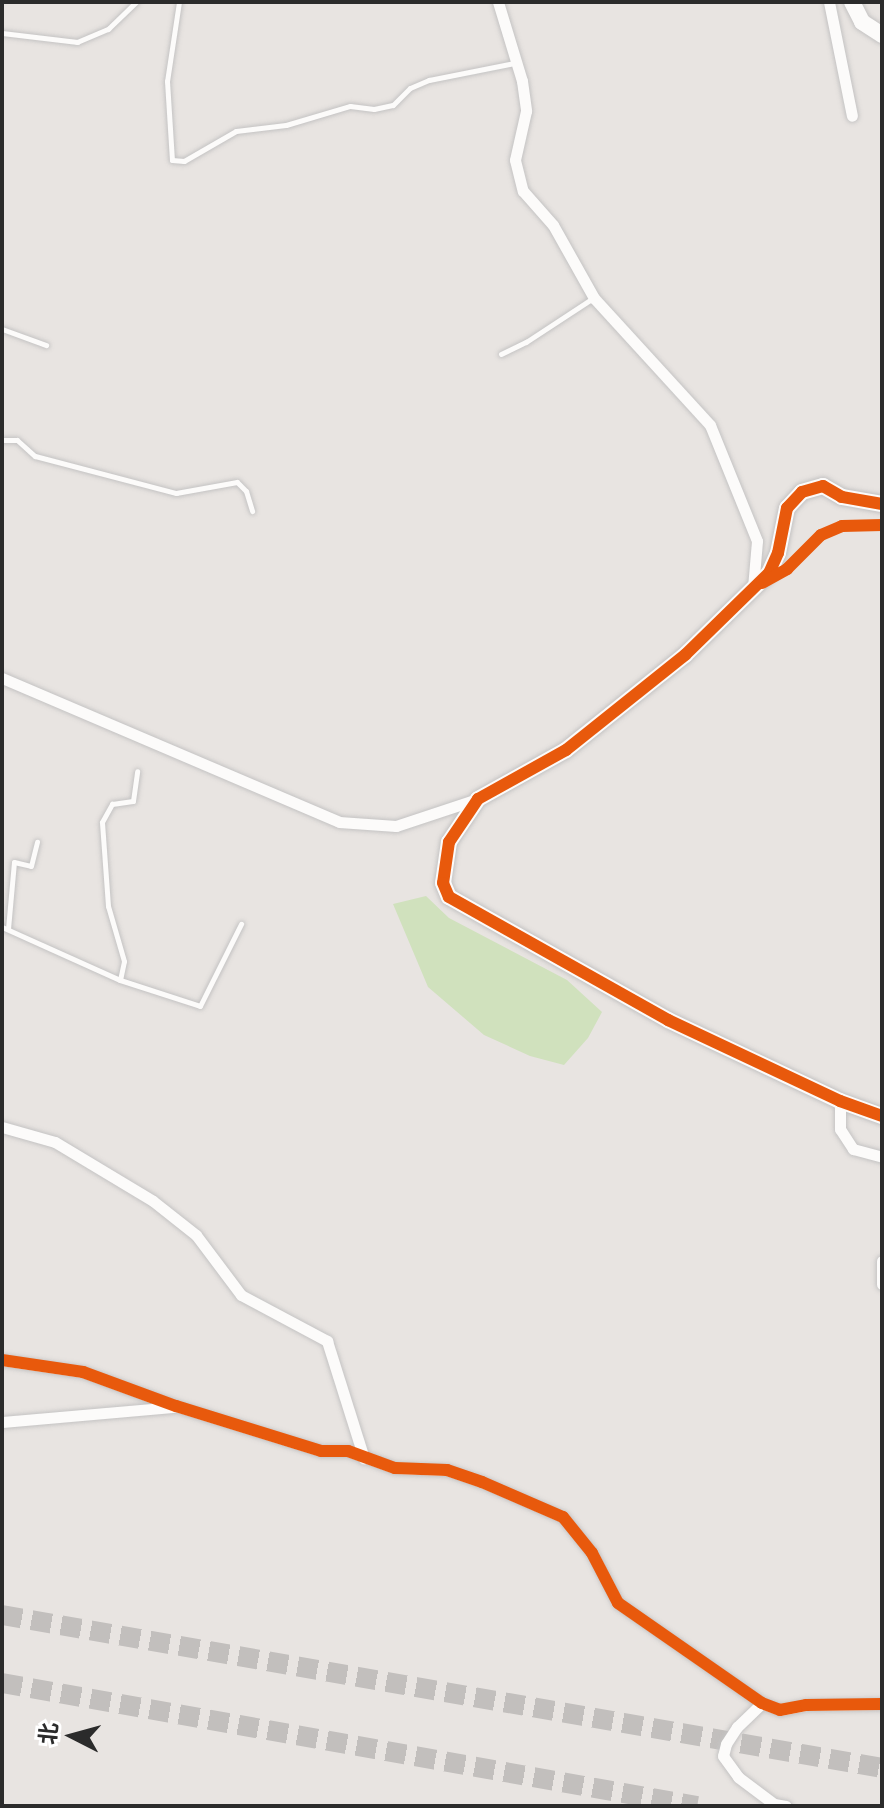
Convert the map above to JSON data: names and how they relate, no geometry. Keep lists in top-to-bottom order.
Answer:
{
  "north": "left"
}
